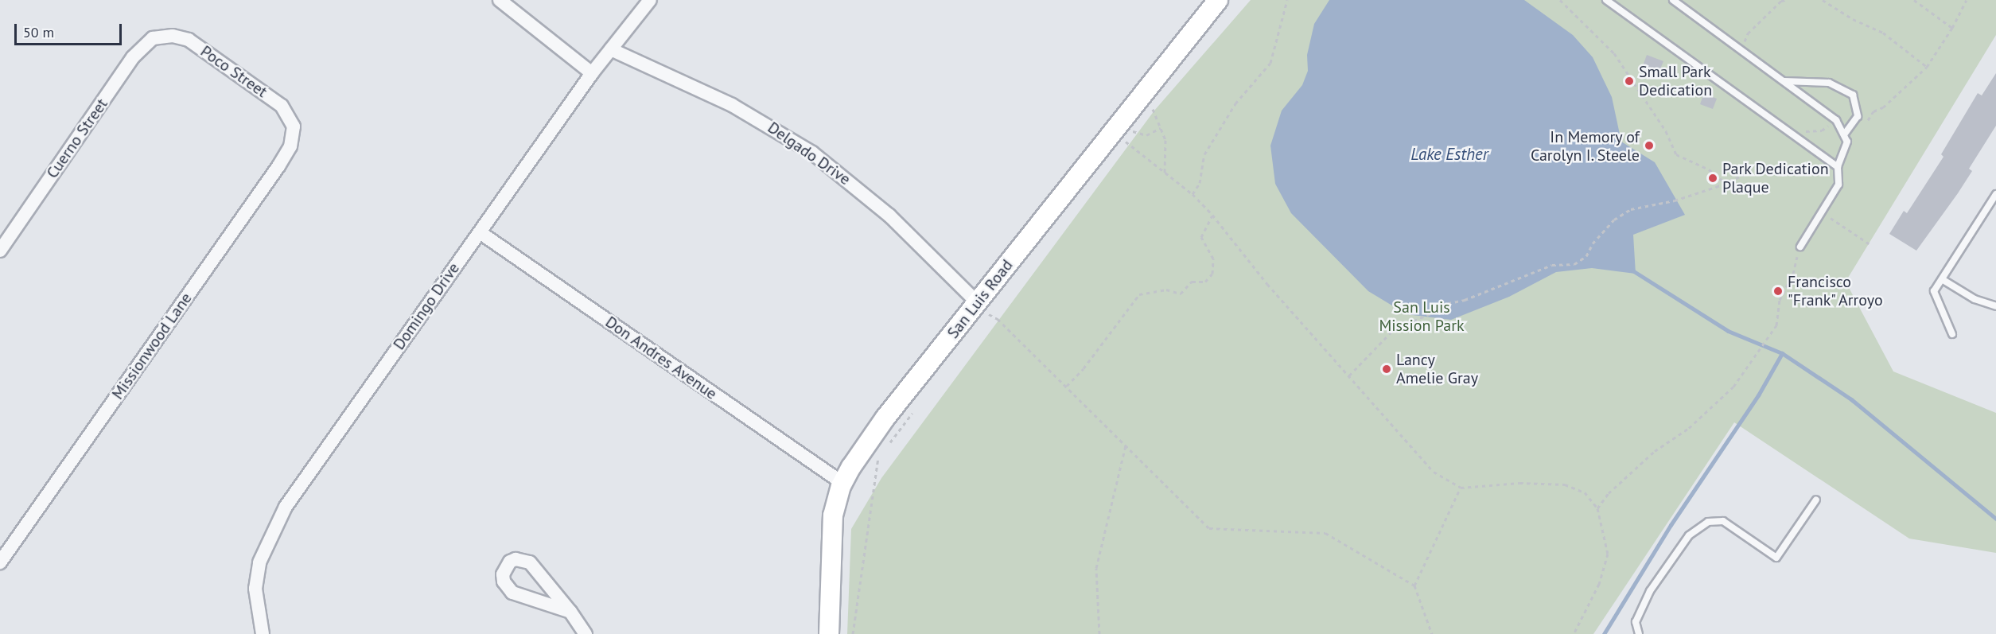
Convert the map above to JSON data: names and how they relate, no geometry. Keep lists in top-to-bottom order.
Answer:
{
  "streets": {
    "street": [
      "Poco Street",
      "Cuerno Street",
      "Delgado Drive",
      "San Luis Road",
      "Domingo Drive",
      "Missionwood Lane",
      "Don Andres Avenue"
    ]
  },
  "crossings": [
    ["Poco Street", "Cuerno Street"],
    ["Poco Street", "Missionwood Lane"],
    ["Delgado Drive", "San Luis Road"],
    ["Delgado Drive", "Domingo Drive"],
    ["San Luis Road", "Don Andres Avenue"],
    ["Domingo Drive", "Don Andres Avenue"]
  ],
  "water": ["Lake Esther"],
  "parks": ["San Luis Mission Park"],
  "places": [
    "Small Park Dedication",
    "In Memory of Carolyn I. Steele",
    "Park Dedication Plaque",
    "Francisco \"Frank\" Arroyo",
    "Lancy Amelie Gray"
  ],
  "scale_bar": "50 m"
}
